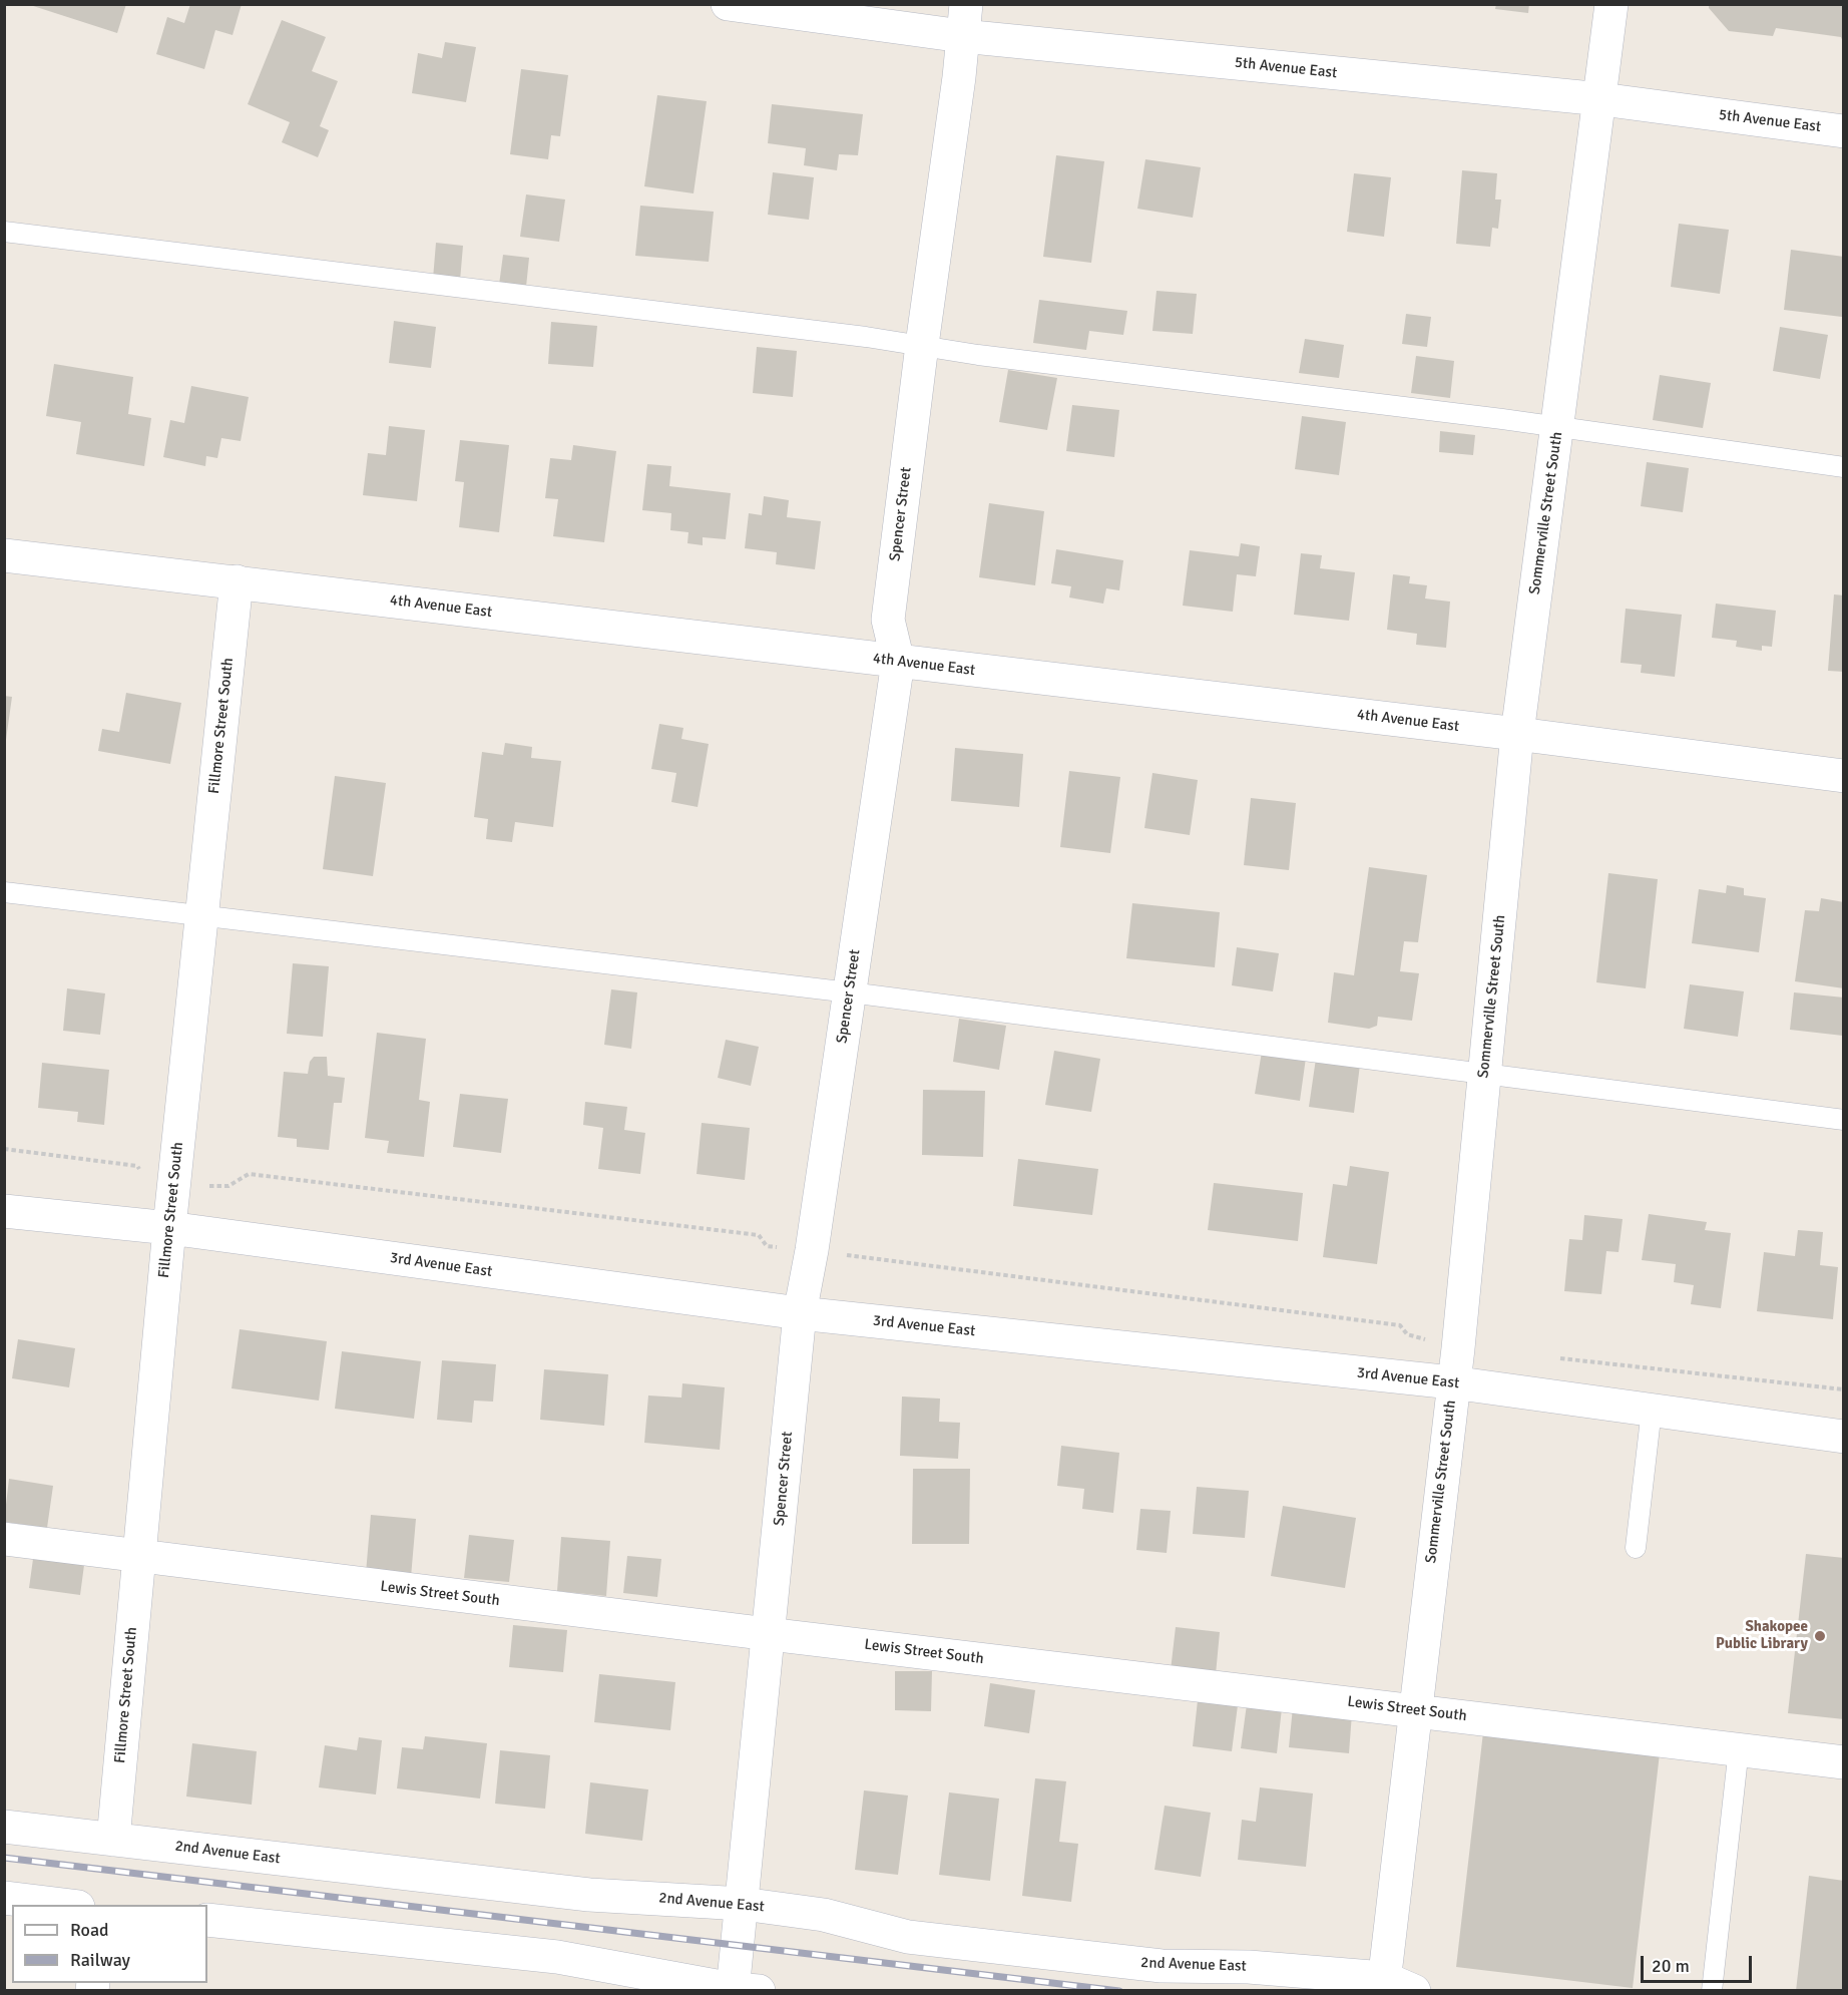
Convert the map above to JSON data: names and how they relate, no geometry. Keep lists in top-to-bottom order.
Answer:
{
  "streets": {
    "street": [
      "5th Avenue East",
      "Sommerville Street South",
      "Spencer Street",
      "4th Avenue East",
      "Fillmore Street South",
      "3rd Avenue East",
      "Lewis Street South",
      "2nd Avenue East"
    ]
  },
  "crossings": [
    ["5th Avenue East", "Sommerville Street South"],
    ["5th Avenue East", "Spencer Street"],
    ["Sommerville Street South", "4th Avenue East"],
    ["Sommerville Street South", "3rd Avenue East"],
    ["Sommerville Street South", "Lewis Street South"],
    ["Sommerville Street South", "2nd Avenue East"],
    ["Spencer Street", "4th Avenue East"],
    ["Spencer Street", "3rd Avenue East"],
    ["Spencer Street", "Lewis Street South"],
    ["Spencer Street", "2nd Avenue East"],
    ["4th Avenue East", "Fillmore Street South"],
    ["Fillmore Street South", "3rd Avenue East"],
    ["Fillmore Street South", "Lewis Street South"],
    ["Fillmore Street South", "2nd Avenue East"]
  ],
  "places": ["Shakopee Public Library"],
  "legend": ["Road", "Railway"],
  "scale_bar": "20 m"
}
